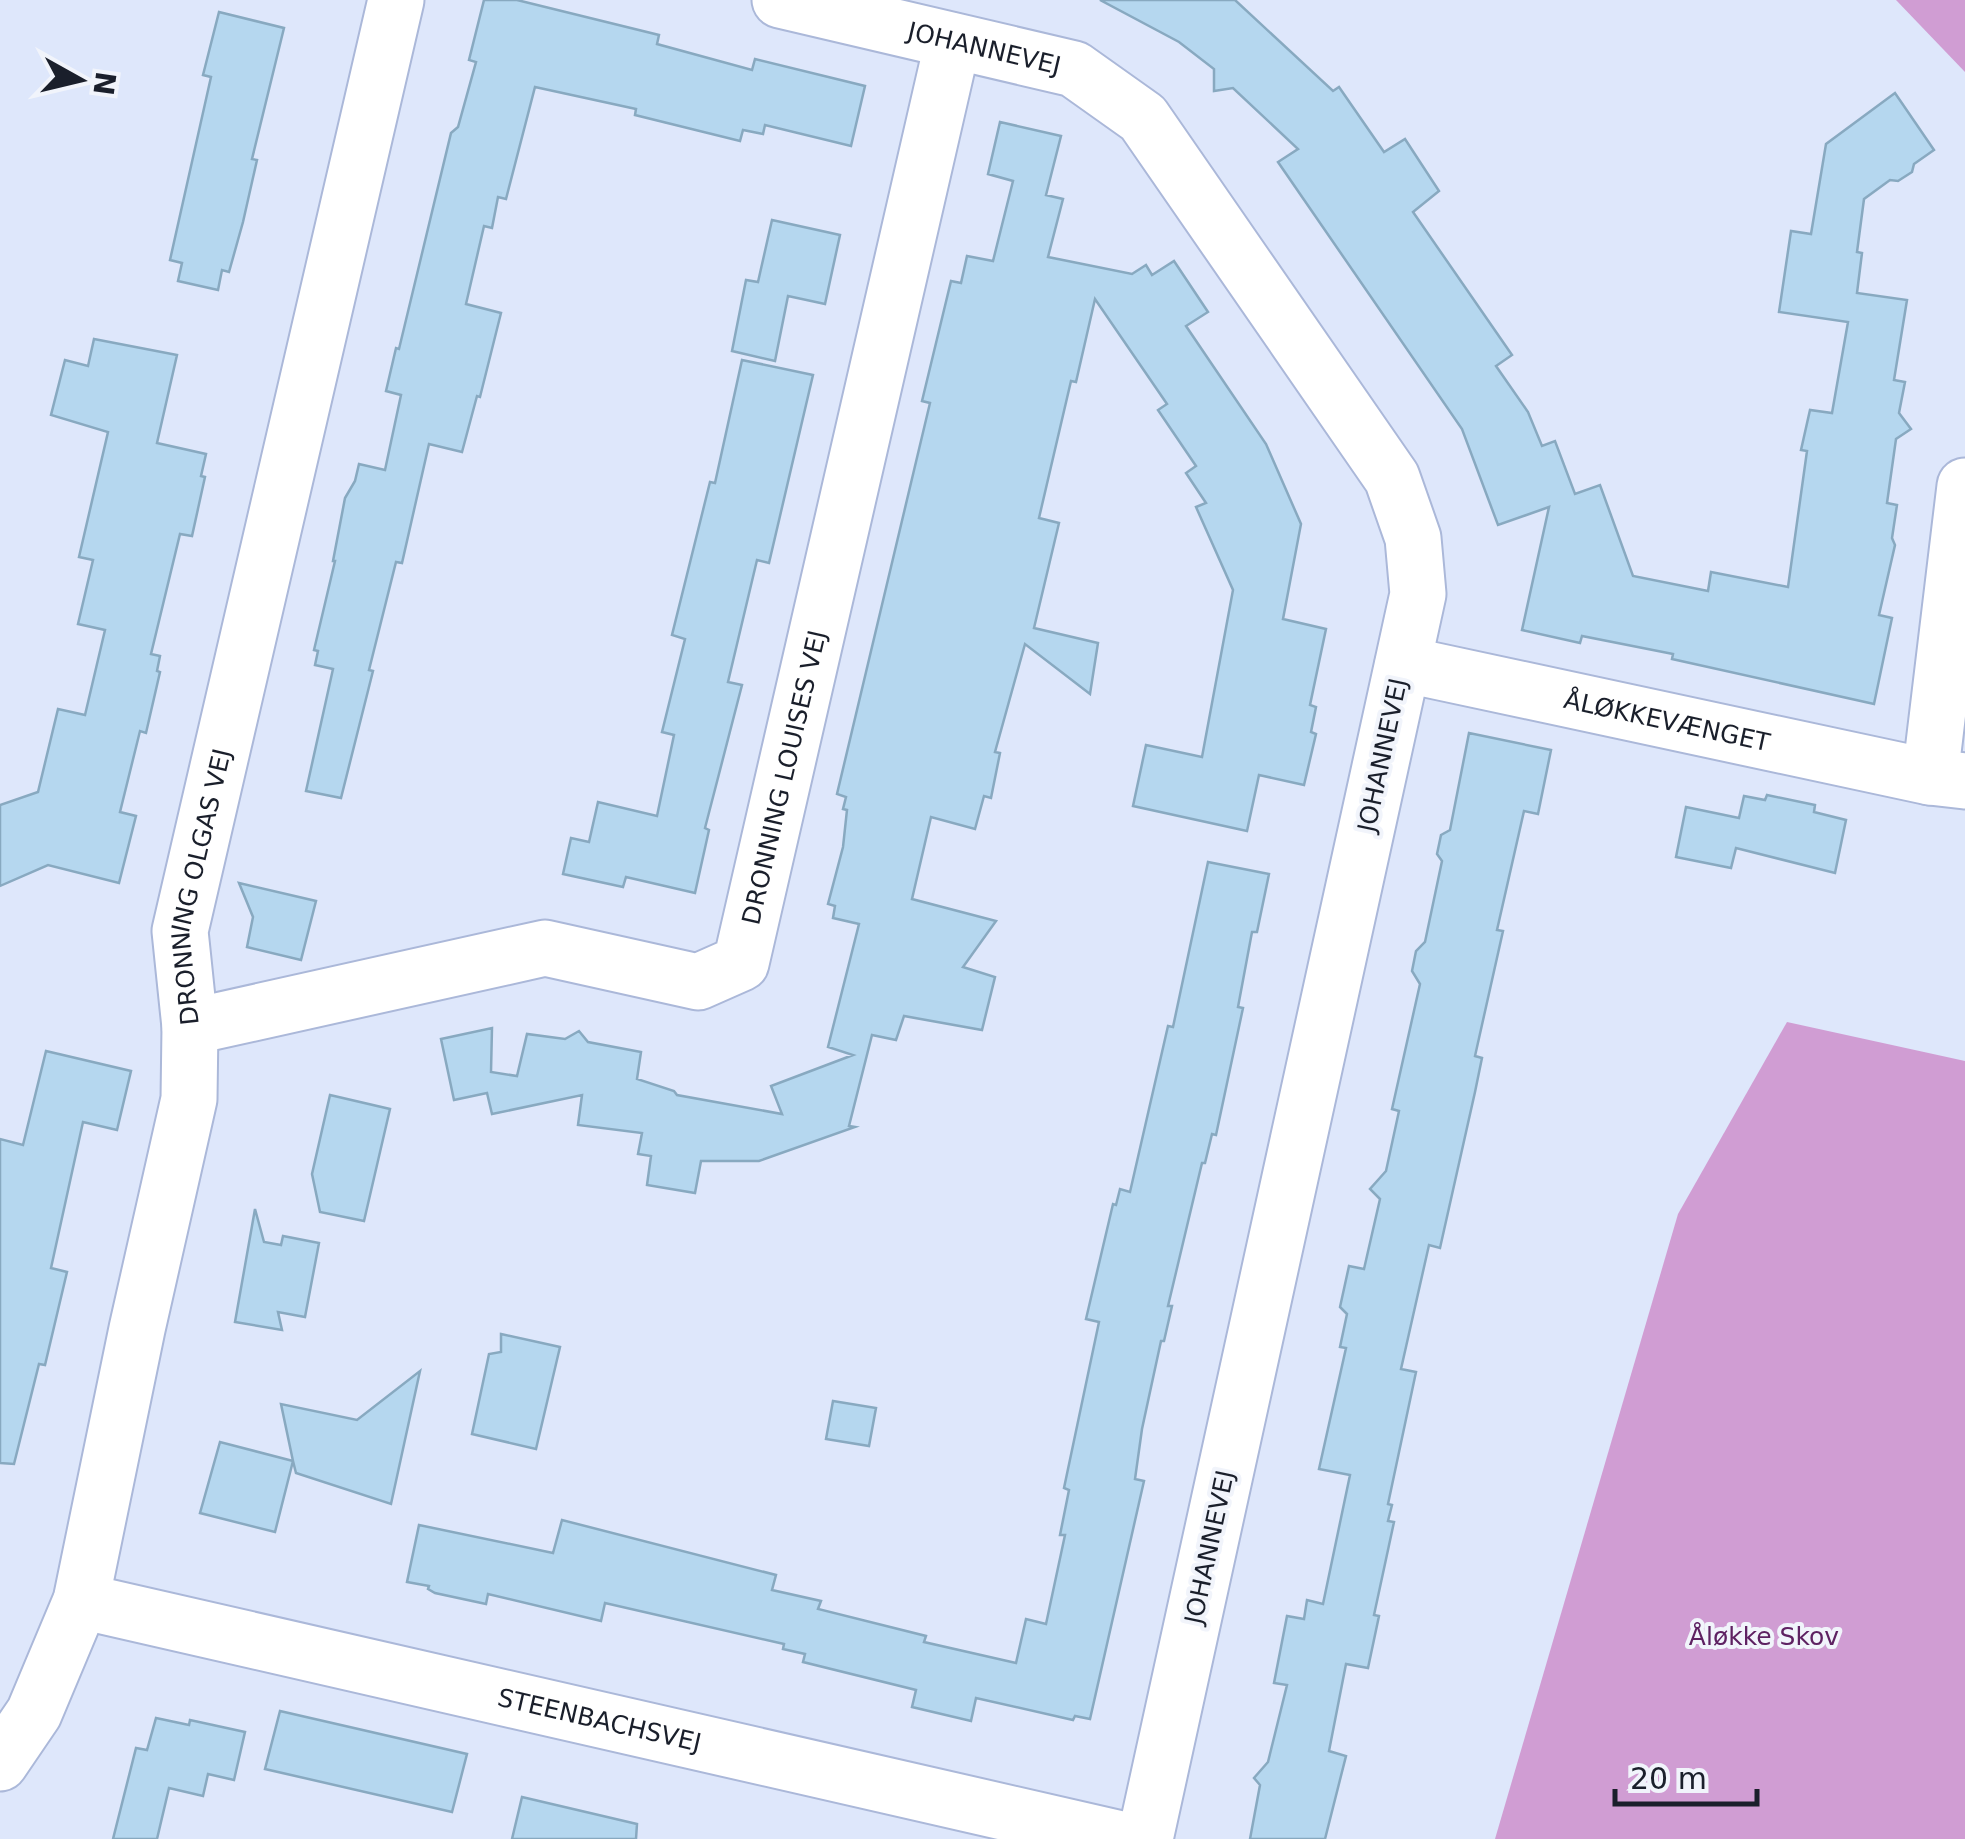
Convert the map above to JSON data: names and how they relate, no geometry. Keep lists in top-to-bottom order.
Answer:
{
  "streets": {
    "street": [
      "JOHANNEVEJ",
      "ÅLØKKEVÆNGET",
      "DRONNING LOUISES VEJ",
      "DRONNING OLGAS VEJ",
      "STEENBACHSVEJ"
    ]
  },
  "crossings": [
    ["JOHANNEVEJ", "ÅLØKKEVÆNGET"],
    ["JOHANNEVEJ", "DRONNING LOUISES VEJ"],
    ["DRONNING LOUISES VEJ", "DRONNING OLGAS VEJ"],
    ["DRONNING OLGAS VEJ", "STEENBACHSVEJ"]
  ],
  "parks": ["Åløkke Skov"],
  "scale_bar": "20 m",
  "north": "right"
}
